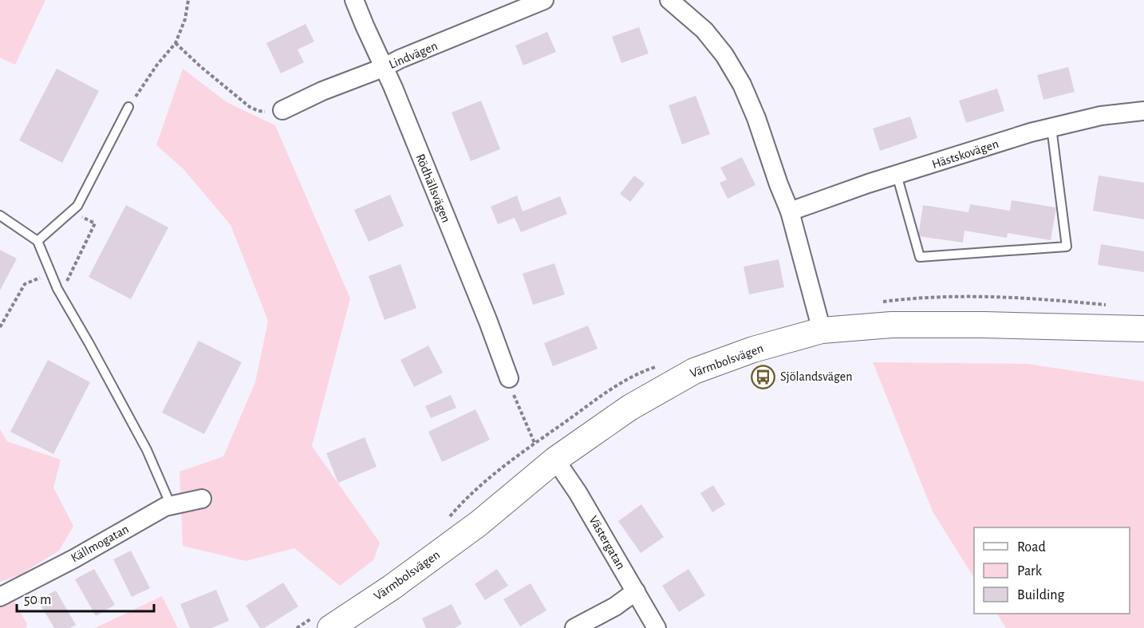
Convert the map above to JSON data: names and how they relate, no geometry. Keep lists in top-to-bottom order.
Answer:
{
  "streets": {
    "street": [
      "Lindvägen",
      "Hästskovägen",
      "Rödhällsvägen",
      "Värmbolsvägen",
      "Västergatan",
      "Källmogatan"
    ]
  },
  "crossings": [
    ["Lindvägen", "Rödhällsvägen"],
    ["Värmbolsvägen", "Västergatan"]
  ],
  "places": {
    "bus stop": ["Sjölandsvägen"]
  },
  "legend": ["Road", "Park", "Building"],
  "scale_bar": "50 m"
}
